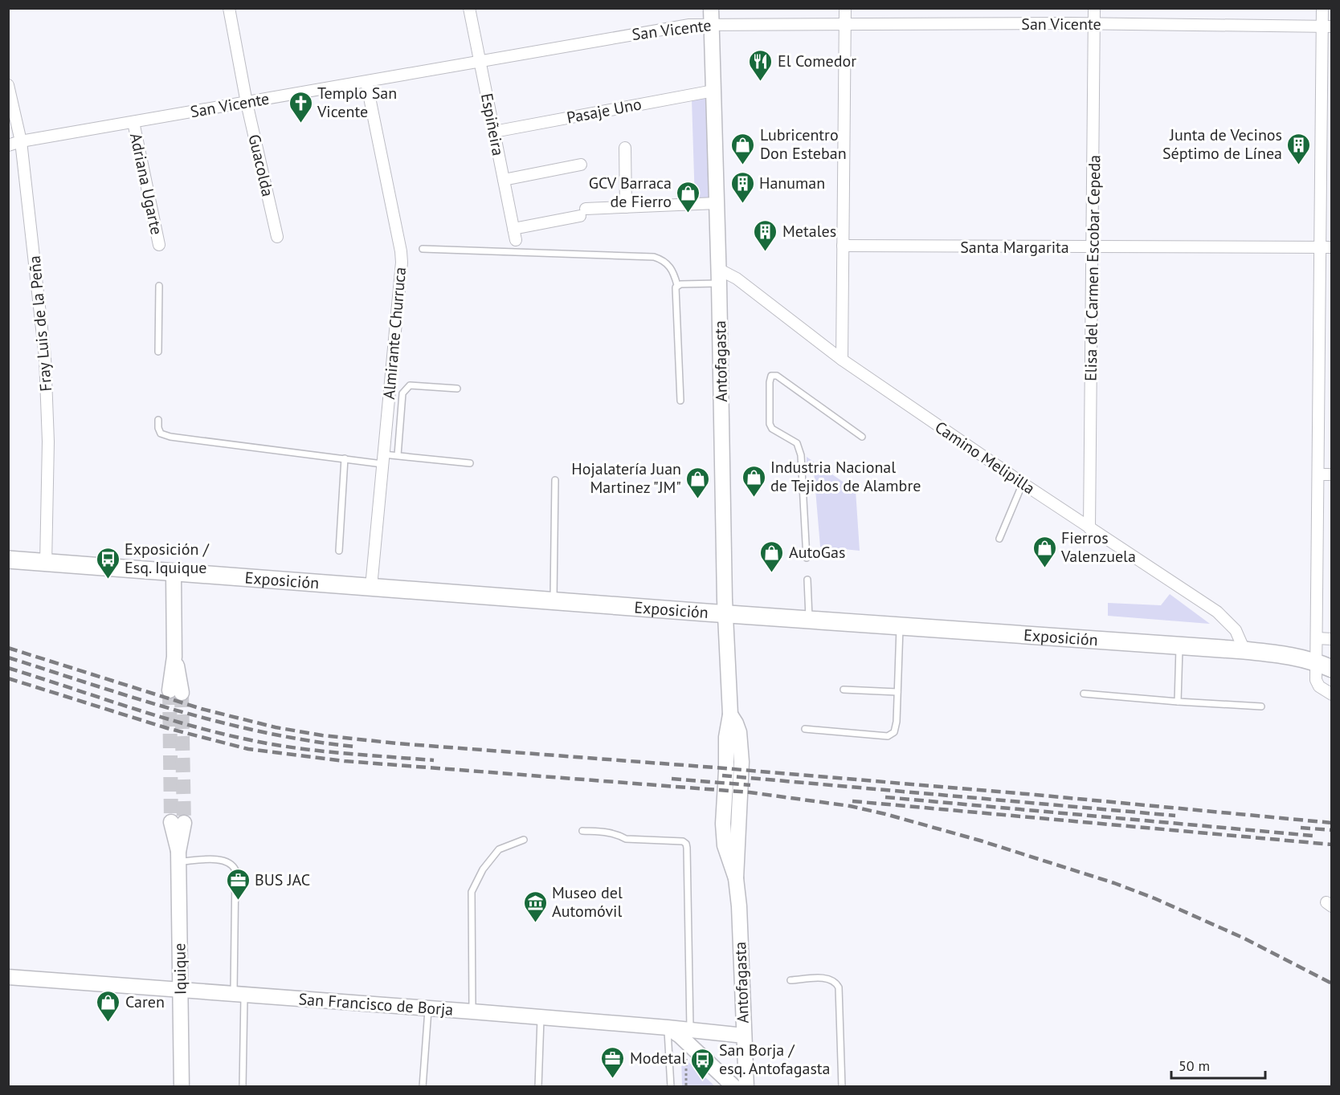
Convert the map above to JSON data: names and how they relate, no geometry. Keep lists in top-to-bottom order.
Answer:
{
  "streets": {
    "main road": [
      "Antofagasta",
      "Exposición",
      "Iquique",
      "San Francisco de Borja"
    ],
    "street": [
      "San Vicente",
      "Pasaje Uno",
      "Espiñeira",
      "Guacolda",
      "Adriana Ugarte",
      "Santa Margarita",
      "Elisa del Carmen Escobar Cepeda",
      "Fray Luis de la Peña",
      "Almirante Churruca",
      "Camino Melipilla"
    ]
  },
  "crossings": [
    ["San Vicente", "Espiñeira"],
    ["San Vicente", "Guacolda"],
    ["San Vicente", "Adriana Ugarte"],
    ["San Vicente", "Elisa del Carmen Escobar Cepeda"],
    ["San Vicente", "Fray Luis de la Peña"],
    ["San Vicente", "Almirante Churruca"],
    ["San Vicente", "Antofagasta"],
    ["Pasaje Uno", "Espiñeira"],
    ["Pasaje Uno", "Antofagasta"],
    ["Santa Margarita", "Elisa del Carmen Escobar Cepeda"],
    ["Elisa del Carmen Escobar Cepeda", "Camino Melipilla"],
    ["Fray Luis de la Peña", "Exposición"],
    ["Almirante Churruca", "Exposición"],
    ["Antofagasta", "Camino Melipilla"],
    ["Antofagasta", "Exposición"],
    ["Camino Melipilla", "Exposición"],
    ["Iquique", "San Francisco de Borja"]
  ],
  "places": {
    "restaurant": ["El Comedor"],
    "church": ["Templo San Vicente"],
    "shop": [
      "Lubricentro Don Esteban",
      "GCV Barraca de Fierro",
      "Industria Nacional de Tejidos de Alambre",
      "Hojalatería Juan Martinez \"JM\"",
      "Fierros Valenzuela",
      "AutoGas",
      "Caren"
    ],
    "building": ["Junta de Vecinos Séptimo de Línea", "Hanuman", "Metales"],
    "bus stop": ["Exposición / Esq. Iquique", "San Borja / esq. Antofagasta"],
    "office": ["BUS JAC", "Modetal"],
    "museum": ["Museo del Automóvil"]
  },
  "scale_bar": "50 m"
}
